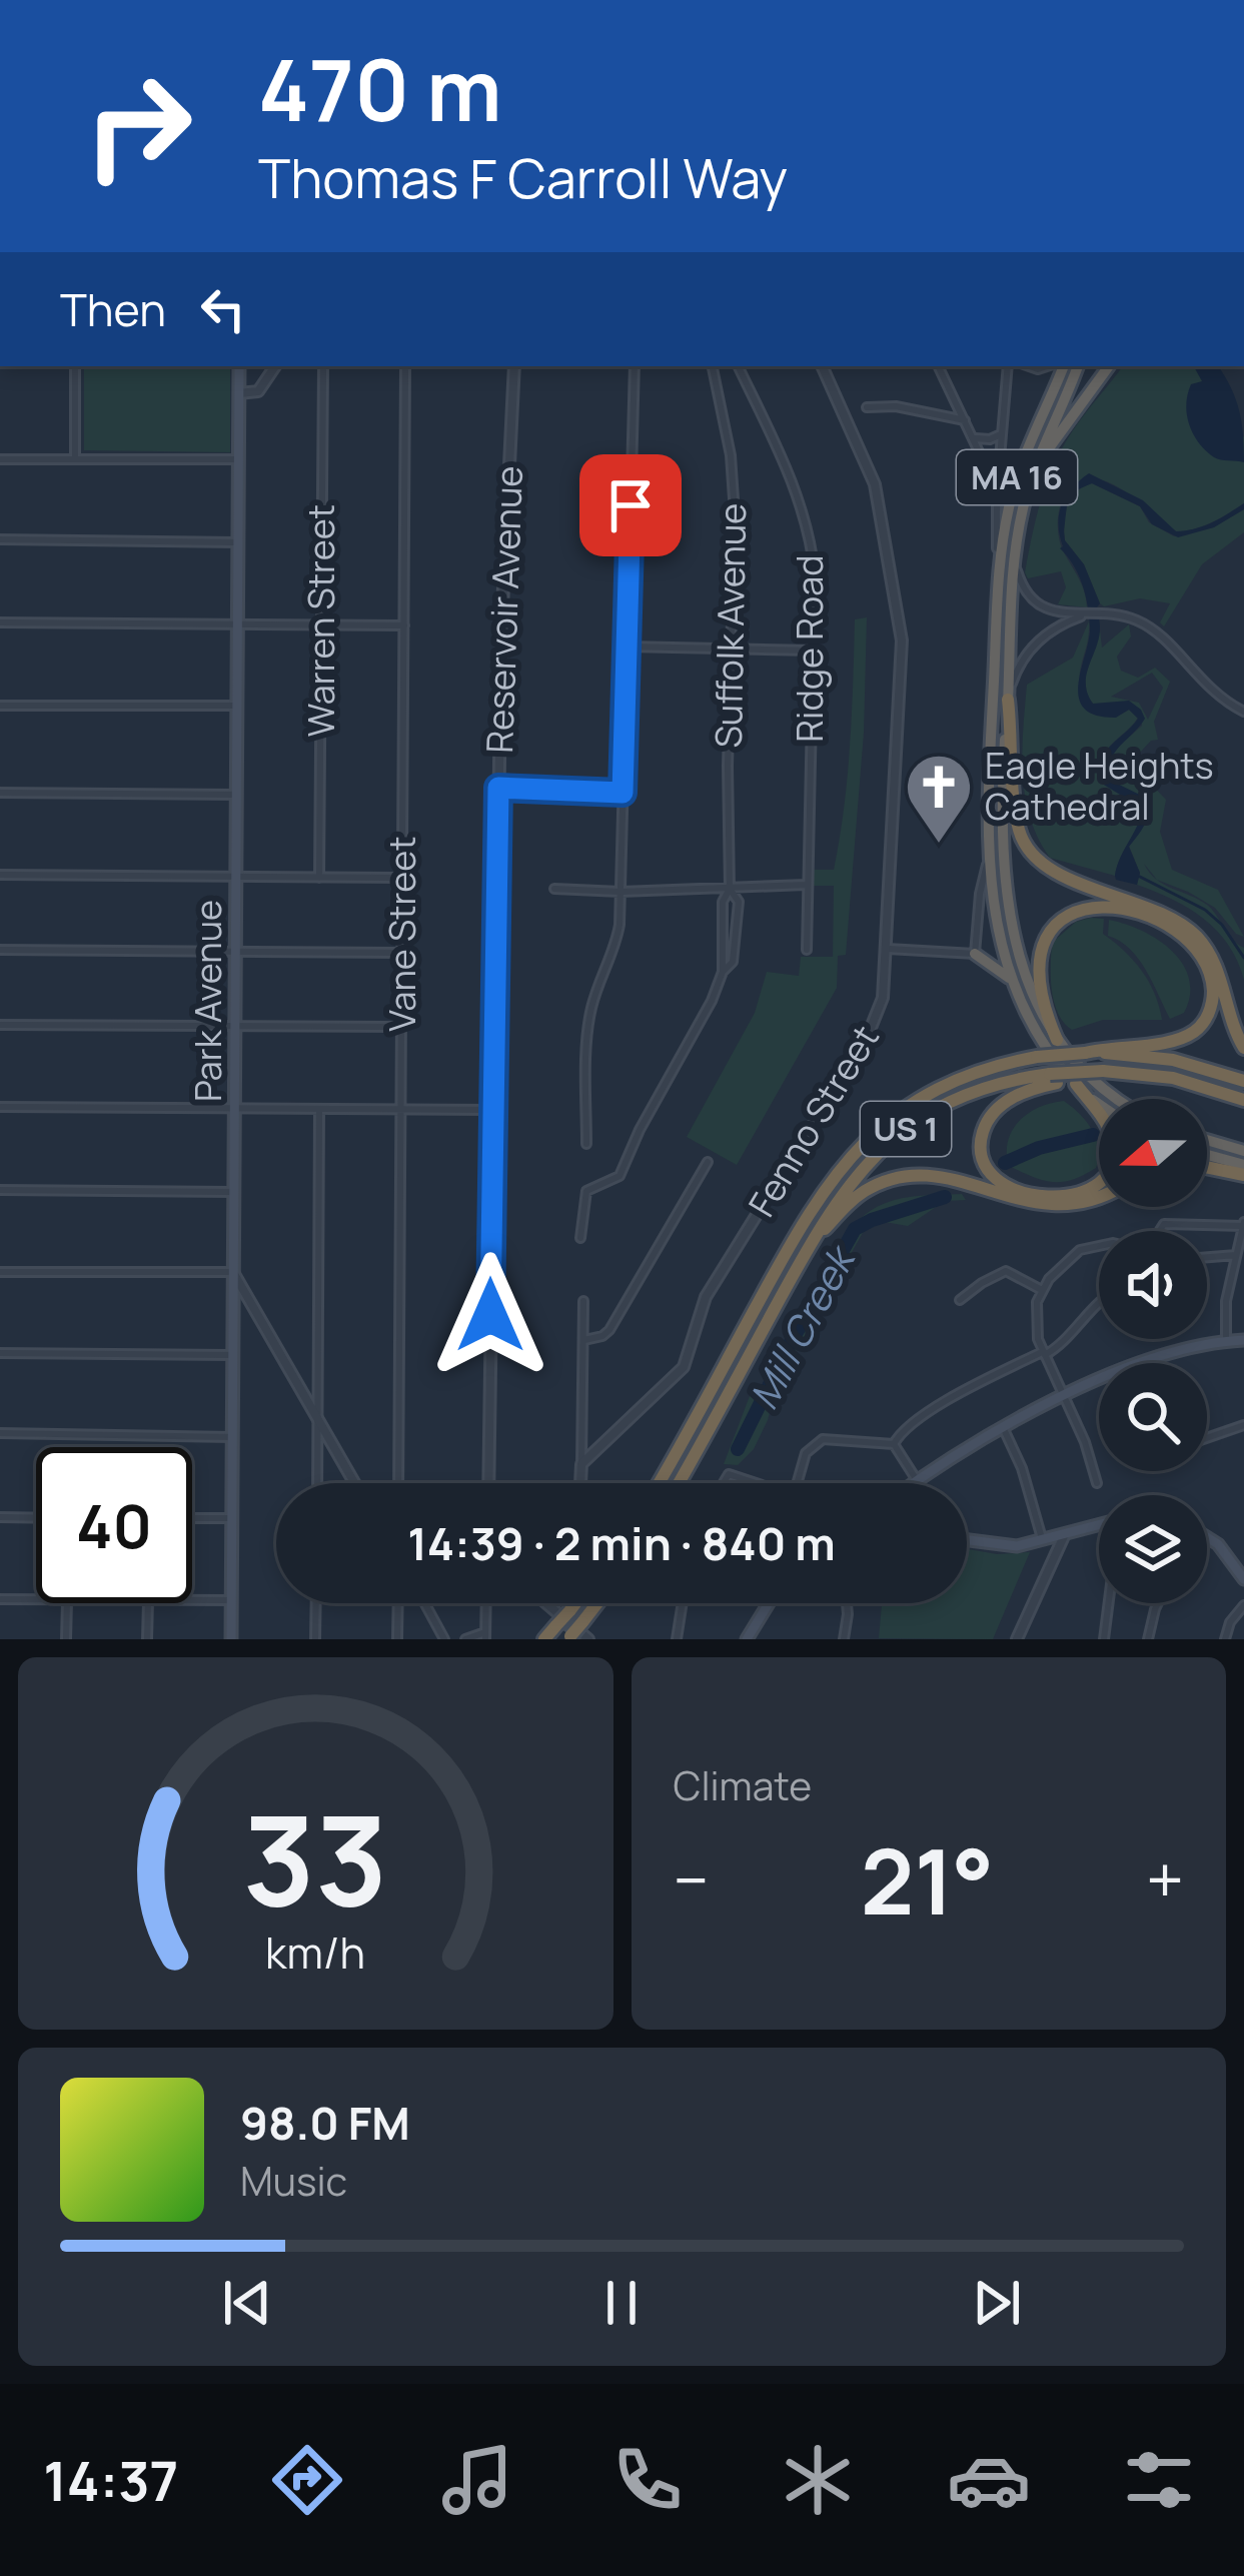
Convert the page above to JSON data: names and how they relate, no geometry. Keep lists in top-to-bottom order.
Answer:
{
  "streets": {
    "highway": ["MA 16", "US 1"],
    "main road": ["Park Avenue"],
    "street": [
      "Reservoir Avenue",
      "Warren Street",
      "Suffolk Avenue",
      "Ridge Road",
      "Vane Street",
      "Fenno Street"
    ]
  },
  "water": ["Mill Creek"],
  "places": {
    "church": ["Eagle Heights Cathedral"]
  },
  "north": "left",
  "page": {
    "turn": ["470 m", "Thomas F Carroll Way"],
    "then": "Then",
    "limit": "40",
    "trip": "14:39 · 2 min · 840 m",
    "tile": "Climate",
    "heat": ["−", "21°", "+"],
    "song": ["98.0 FM", "Music"],
    "tabs": "14:37",
    "gauge": ["33", "km/h"]
  }
}
